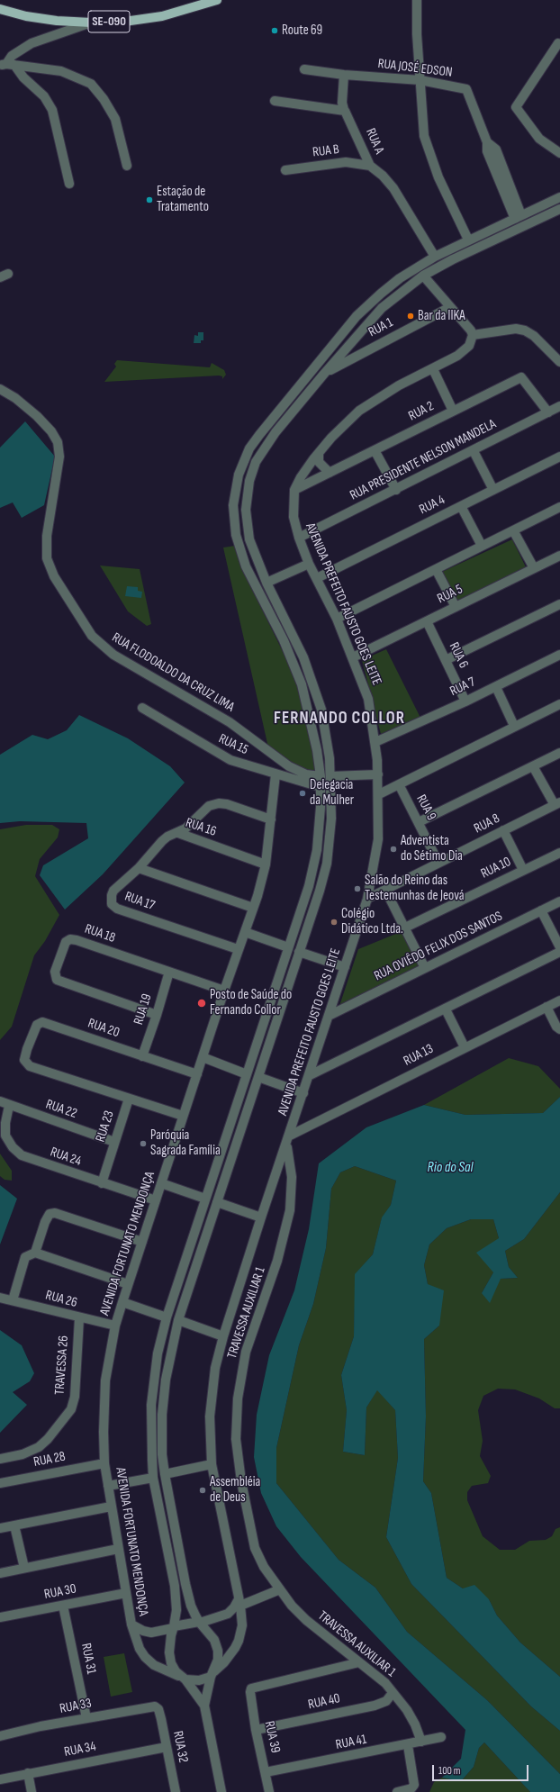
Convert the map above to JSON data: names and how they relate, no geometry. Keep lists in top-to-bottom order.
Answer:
{
  "streets": {
    "main road": ["SE-090"],
    "street": [
      "RUA JOSÉ EDSON",
      "RUA A",
      "RUA B",
      "RUA 1",
      "RUA 2",
      "RUA PRESIDENTE NELSON MANDELA",
      "RUA 4",
      "RUA 5",
      "AVENIDA PREFEITO FAUSTO GOES LEITE",
      "RUA 6",
      "RUA FLODOALDO DA CRUZ LIMA",
      "RUA 7",
      "RUA 15",
      "RUA 9",
      "RUA 8",
      "RUA 16",
      "RUA 10",
      "RUA 17",
      "RUA 18",
      "RUA OVIÊDO FELIX DOS SANTOS",
      "RUA 19",
      "RUA 20",
      "RUA 13",
      "RUA 22",
      "RUA 23",
      "RUA 24",
      "AVENIDA FORTUNATO MENDONÇA",
      "RUA 26",
      "TRAVESSA AUXILIAR 1",
      "TRAVESSA 26",
      "RUA 28",
      "RUA 30",
      "RUA 31",
      "RUA 40",
      "RUA 33",
      "RUA 39",
      "RUA 41",
      "RUA 32",
      "RUA 34"
    ]
  },
  "crossings": [
    ["RUA A", "RUA B"],
    ["RUA 2", "RUA PRESIDENTE NELSON MANDELA"],
    ["RUA 2", "AVENIDA PREFEITO FAUSTO GOES LEITE"],
    ["RUA PRESIDENTE NELSON MANDELA", "AVENIDA PREFEITO FAUSTO GOES LEITE"],
    ["RUA 4", "AVENIDA PREFEITO FAUSTO GOES LEITE"],
    ["RUA 5", "AVENIDA PREFEITO FAUSTO GOES LEITE"],
    ["RUA 5", "RUA 6"],
    ["AVENIDA PREFEITO FAUSTO GOES LEITE", "RUA 7"],
    ["AVENIDA PREFEITO FAUSTO GOES LEITE", "RUA 8"],
    ["AVENIDA PREFEITO FAUSTO GOES LEITE", "RUA OVIÊDO FELIX DOS SANTOS"],
    ["AVENIDA PREFEITO FAUSTO GOES LEITE", "RUA 13"],
    ["AVENIDA PREFEITO FAUSTO GOES LEITE", "AVENIDA FORTUNATO MENDONÇA"],
    ["AVENIDA PREFEITO FAUSTO GOES LEITE", "TRAVESSA AUXILIAR 1"],
    ["RUA 6", "RUA 7"],
    ["RUA 15", "AVENIDA FORTUNATO MENDONÇA"],
    ["RUA 9", "RUA 8"],
    ["RUA 16", "RUA 17"],
    ["RUA 16", "AVENIDA FORTUNATO MENDONÇA"],
    ["RUA 17", "AVENIDA FORTUNATO MENDONÇA"],
    ["RUA 18", "RUA 19"],
    ["RUA 18", "AVENIDA FORTUNATO MENDONÇA"],
    ["RUA 19", "RUA 20"],
    ["RUA 20", "RUA 23"],
    ["RUA 20", "AVENIDA FORTUNATO MENDONÇA"],
    ["RUA 22", "RUA 23"],
    ["RUA 22", "RUA 24"],
    ["RUA 23", "RUA 24"],
    ["RUA 24", "AVENIDA FORTUNATO MENDONÇA"],
    ["AVENIDA FORTUNATO MENDONÇA", "RUA 26"],
    ["AVENIDA FORTUNATO MENDONÇA", "RUA 28"],
    ["AVENIDA FORTUNATO MENDONÇA", "RUA 30"],
    ["RUA 26", "TRAVESSA 26"],
    ["TRAVESSA AUXILIAR 1", "RUA 40"],
    ["TRAVESSA AUXILIAR 1", "RUA 39"],
    ["TRAVESSA AUXILIAR 1", "RUA 41"],
    ["RUA 30", "RUA 31"],
    ["RUA 31", "RUA 33"],
    ["RUA 40", "RUA 39"],
    ["RUA 33", "RUA 32"],
    ["RUA 39", "RUA 41"],
    ["RUA 32", "RUA 34"]
  ],
  "districts": ["FERNANDO COLLOR"],
  "water": ["Rio do Sal"],
  "places": [
    "Route 69",
    "Estação de Tratamento",
    "Bar da lIKA",
    "Delegacia da Mulher",
    "Adventista do Sétimo Dia",
    "Salão do Reino das Testemunhas de Jeová",
    "Colégio Didático Ltda.",
    "Posto de Saúde do Fernando Collor",
    "Paróquia Sagrada Família",
    "Assembléia de Deus"
  ],
  "scale_bar": "100 m"
}
